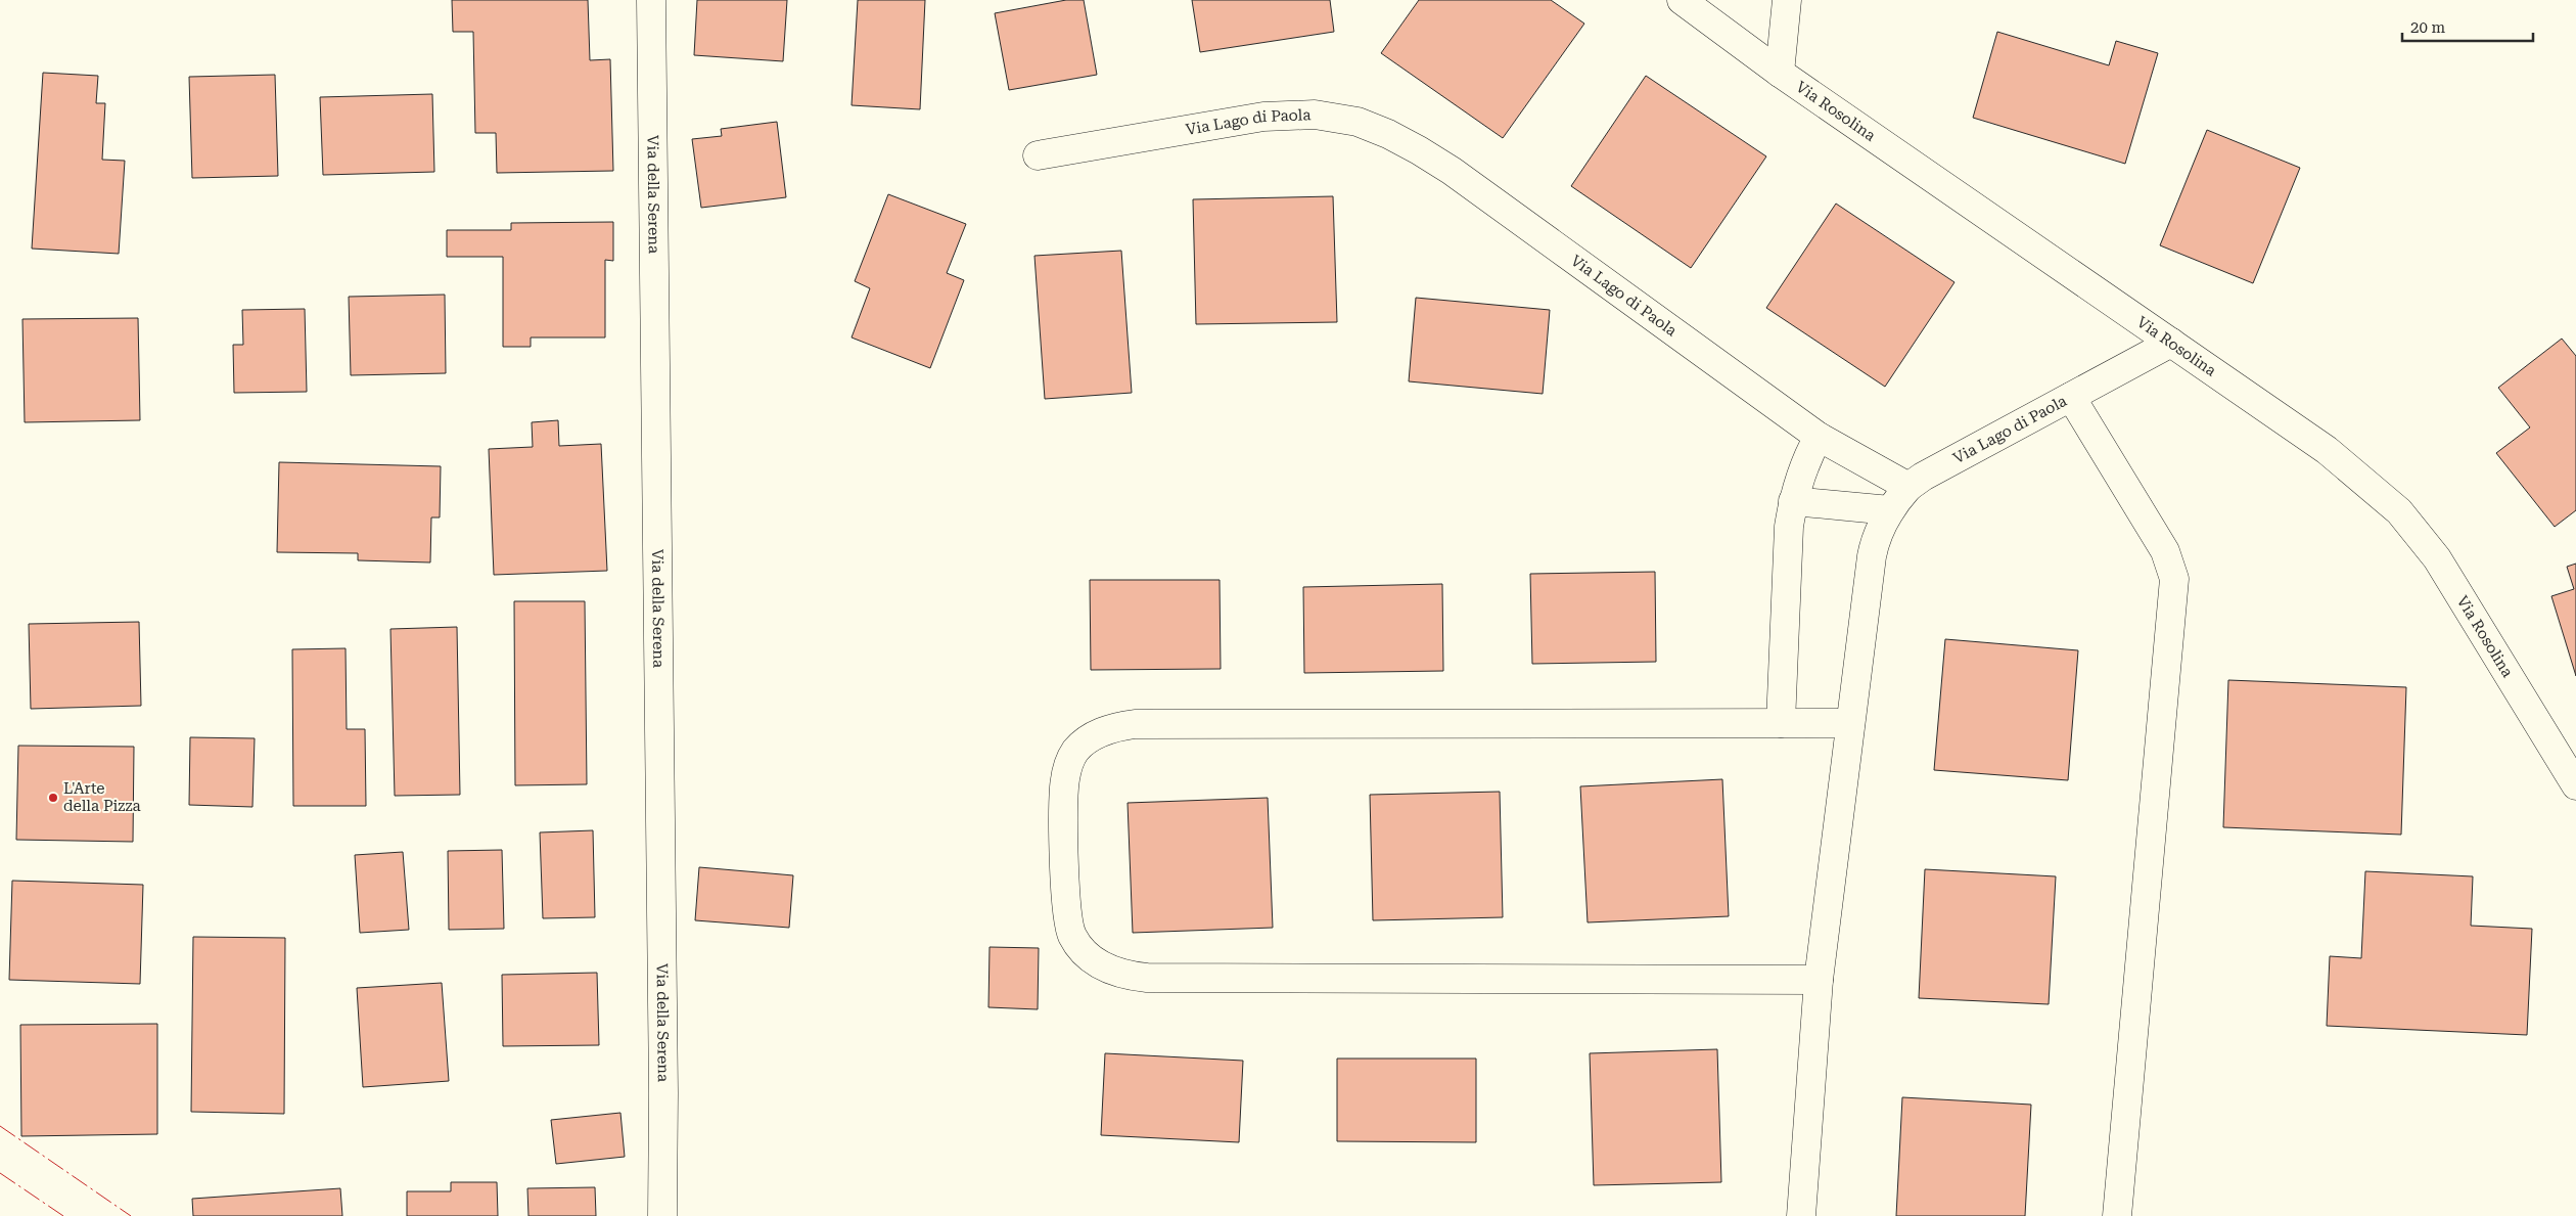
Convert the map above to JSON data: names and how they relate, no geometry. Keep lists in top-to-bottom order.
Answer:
{
  "streets": {
    "street": ["Via Rosolina", "Via Lago di Paola", "Via della Serena"]
  },
  "crossings": [
    ["Via Rosolina", "Via Lago di Paola"]
  ],
  "places": ["L'Arte della Pizza"],
  "scale_bar": "20 m"
}
